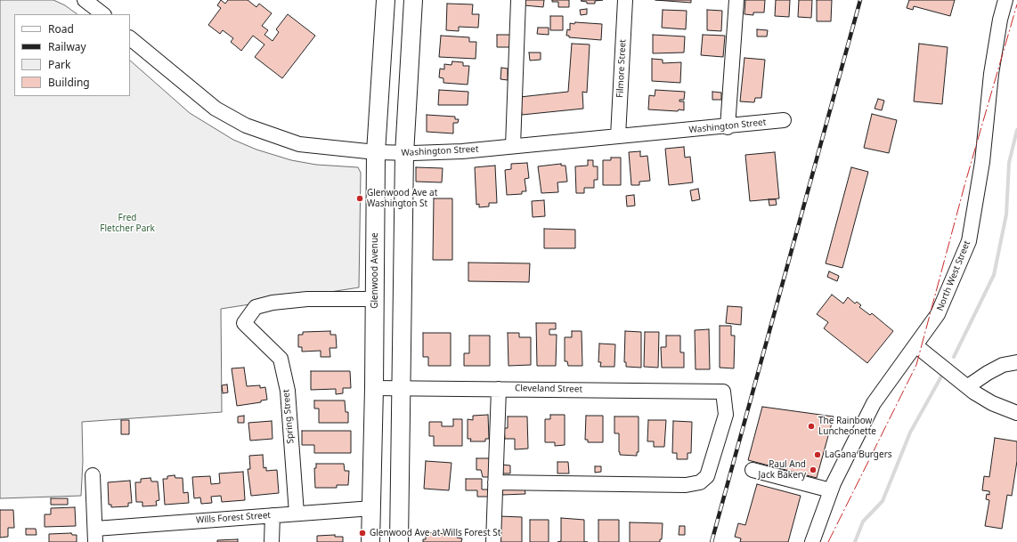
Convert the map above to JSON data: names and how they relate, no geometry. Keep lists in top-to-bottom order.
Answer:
{
  "streets": {
    "main road": ["Glenwood Avenue"],
    "street": [
      "Filmore Street",
      "Washington Street",
      "North West Street",
      "Cleveland Street",
      "Spring Street",
      "Wills Forest Street"
    ]
  },
  "crossings": [
    ["Filmore Street", "Washington Street"],
    ["Washington Street", "Glenwood Avenue"],
    ["Glenwood Avenue", "Cleveland Street"],
    ["Glenwood Avenue", "Spring Street"],
    ["Glenwood Avenue", "Wills Forest Street"],
    ["Spring Street", "Wills Forest Street"]
  ],
  "parks": ["Fred Fletcher Park"],
  "places": [
    "Glenwood Ave at Washington St",
    "The Rainbow Luncheonette",
    "LaGana Burgers",
    "Paul And Jack Bakery",
    "Glenwood Ave at Wills Forest St"
  ],
  "legend": [
    "Road",
    "Railway",
    "Park",
    "Building"
  ]
}
